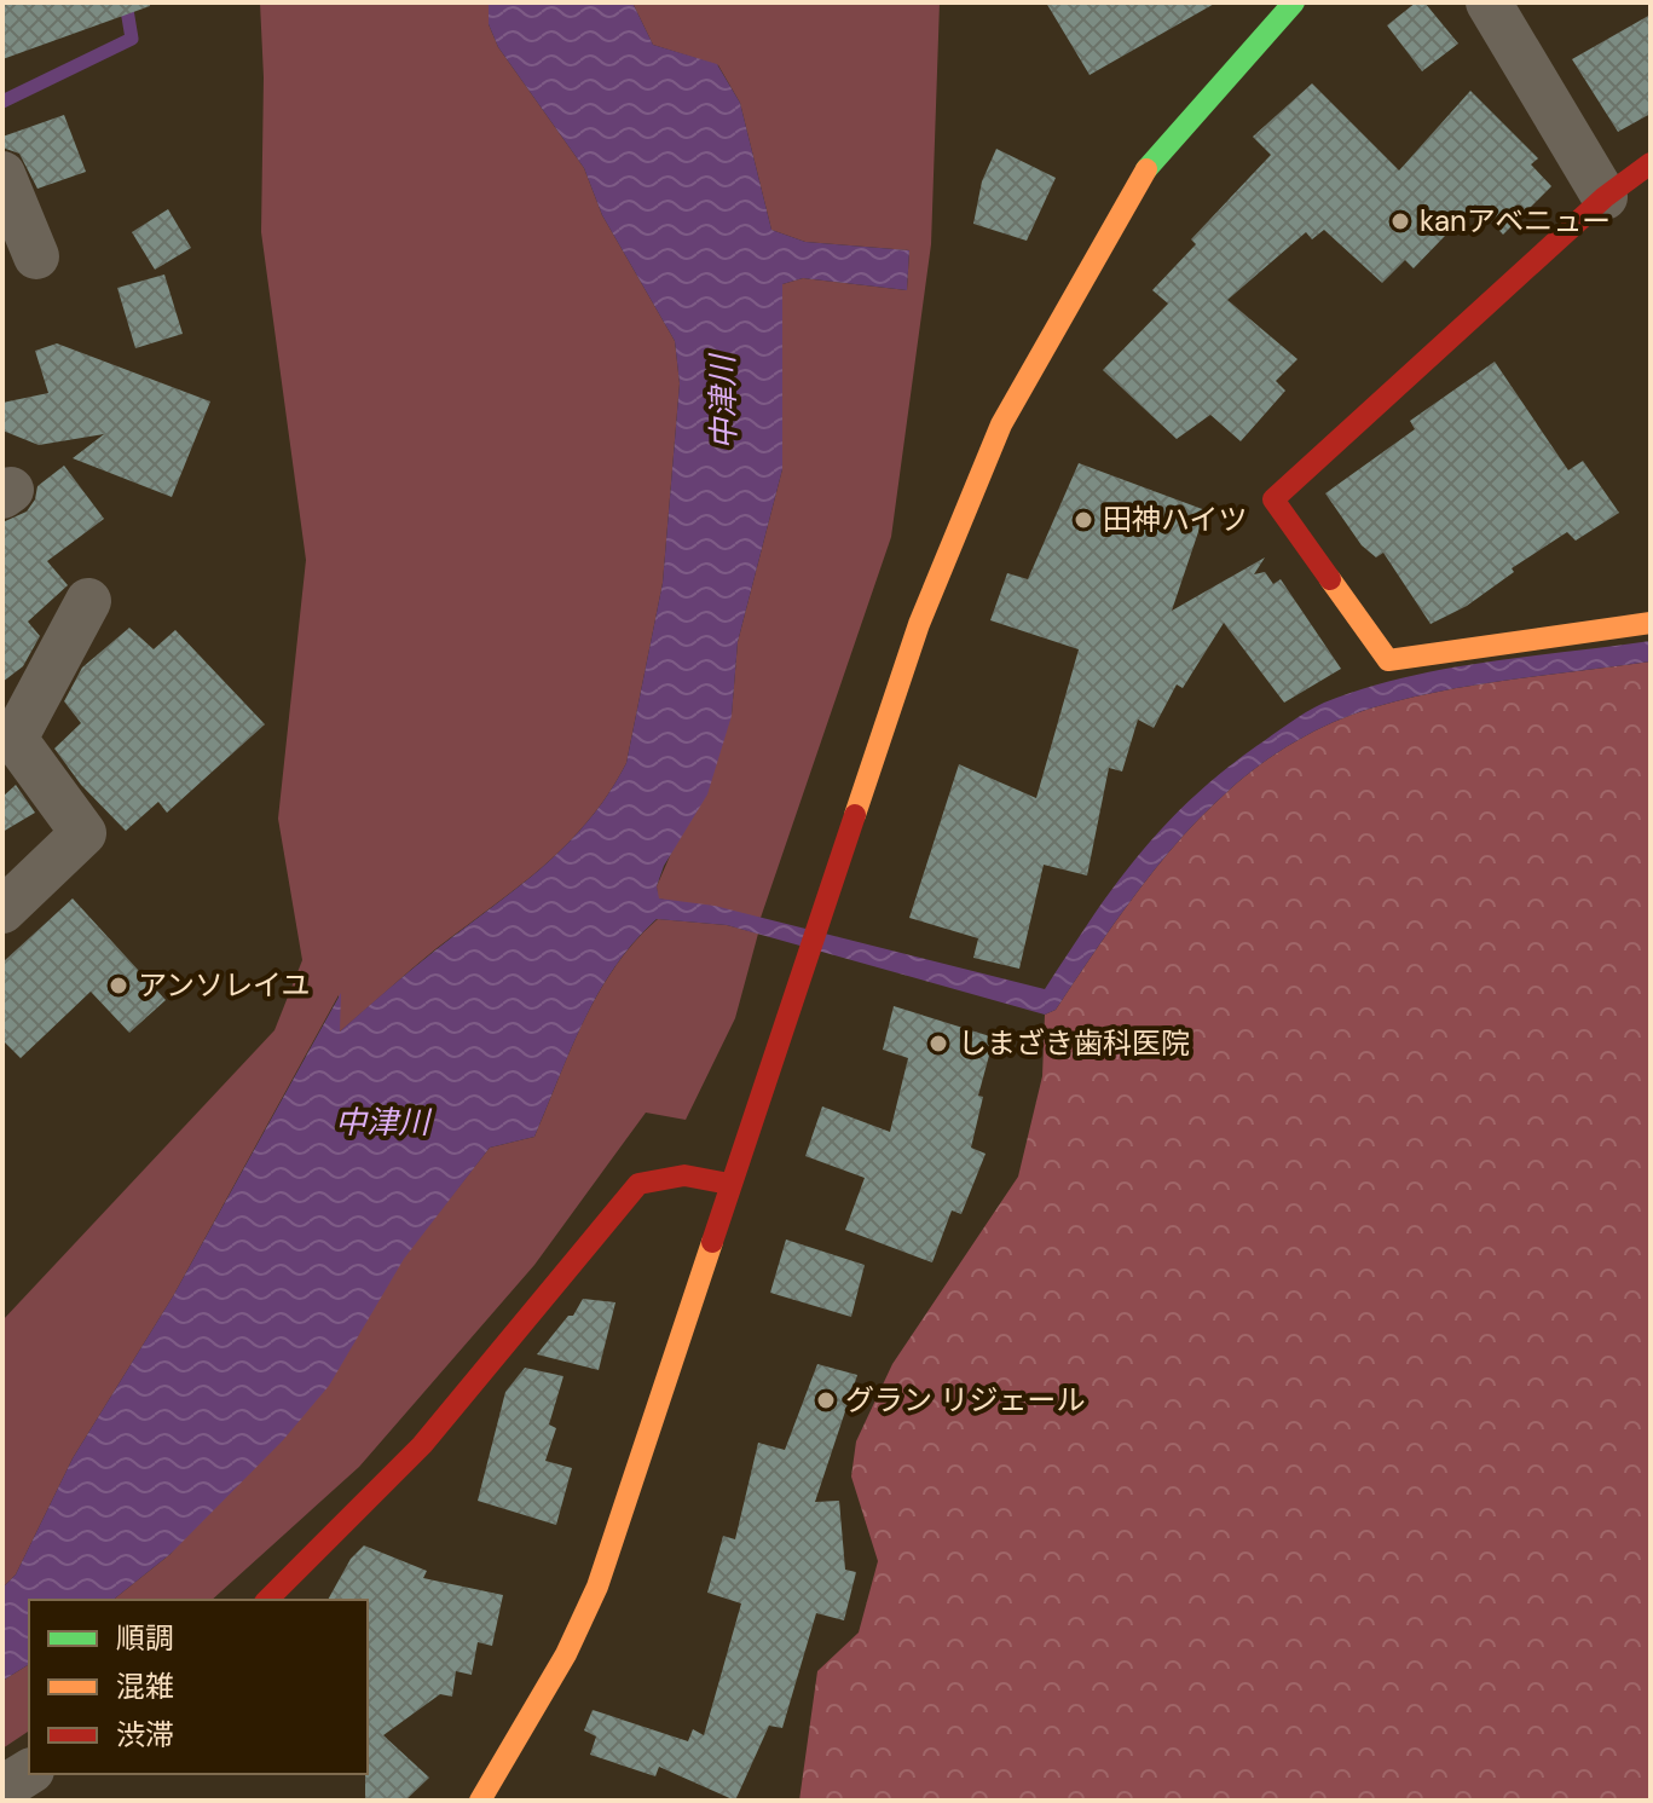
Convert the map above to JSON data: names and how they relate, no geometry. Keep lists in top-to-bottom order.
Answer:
{
  "water": ["中津川"],
  "places": [
    "kanアベニュー",
    "田神ハイツ",
    "アンソレイユ",
    "しまざき歯科医院",
    "グラン リジェール"
  ],
  "legend": ["順調", "混雑", "渋滞"]
}
